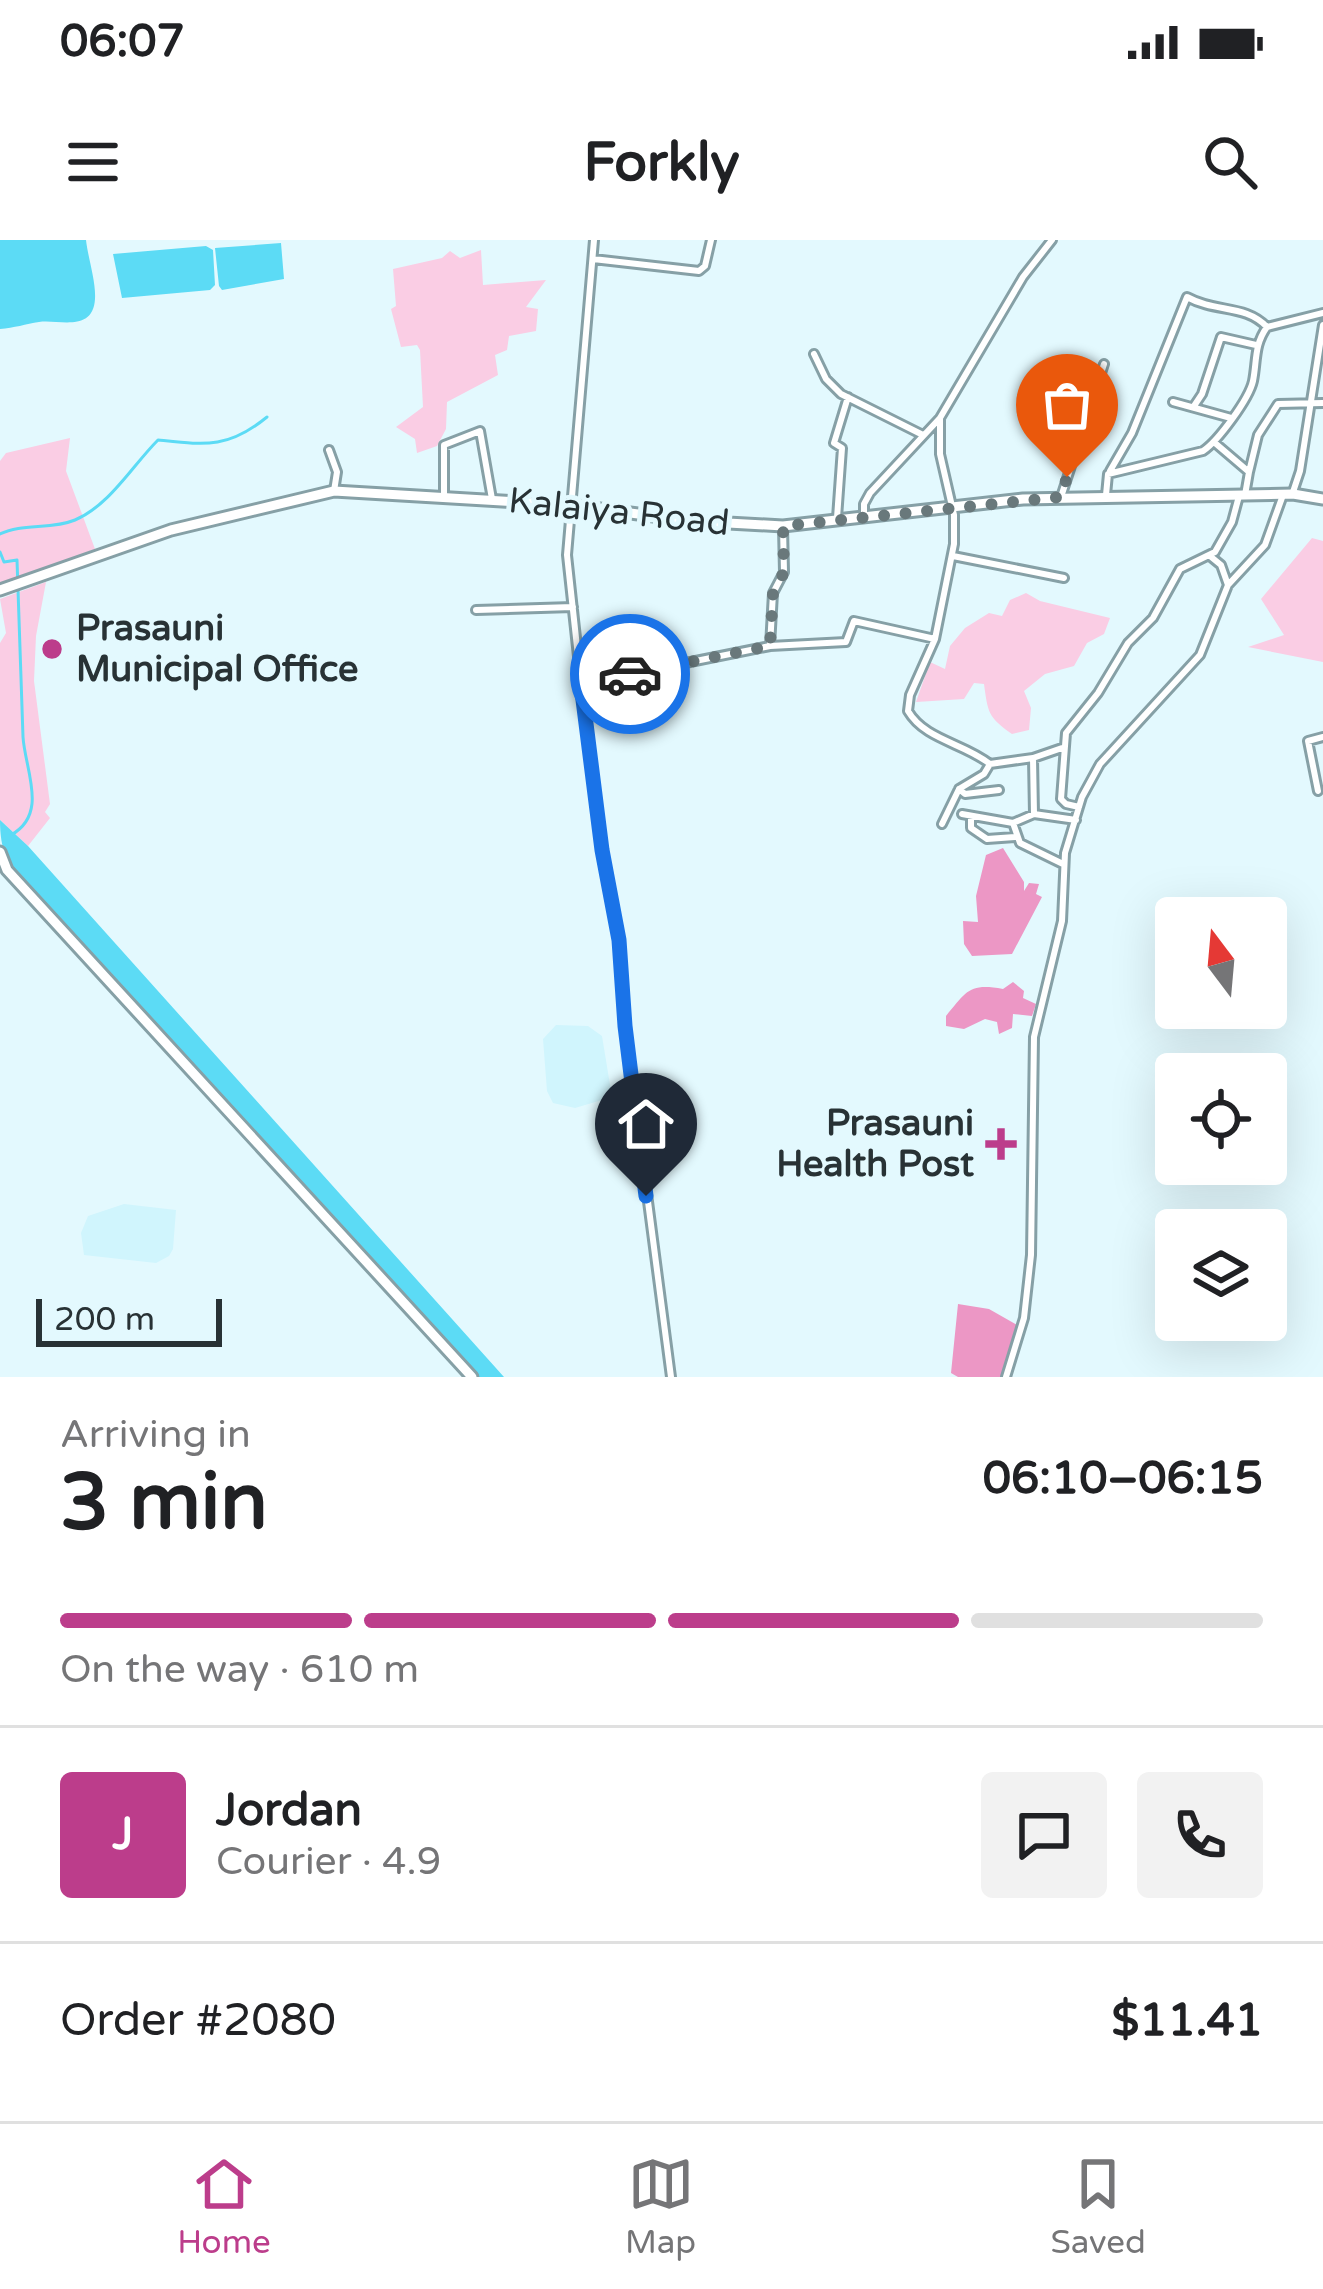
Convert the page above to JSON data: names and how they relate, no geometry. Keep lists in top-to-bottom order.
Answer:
{
  "streets": {
    "main road": ["Kalaiya Road"]
  },
  "places": {
    "other": ["Prasauni Municipal Office"],
    "health": ["Prasauni Health Post"]
  },
  "scale_bar": "200 m",
  "north": "top",
  "page": {
    "status": "06:07",
    "header": "Forkly",
    "scale": "200 m",
    "heading": ["3 min", "Arriving in", "06:10–06:15"],
    "panel": [
      "Jordan",
      "Courier · 4.9",
      "Order #2080",
      "$11.41"
    ],
    "bar": "On the way · 610 m",
    "round": "J",
    "tabs": ["Home", "Map", "Saved"]
  }
}
